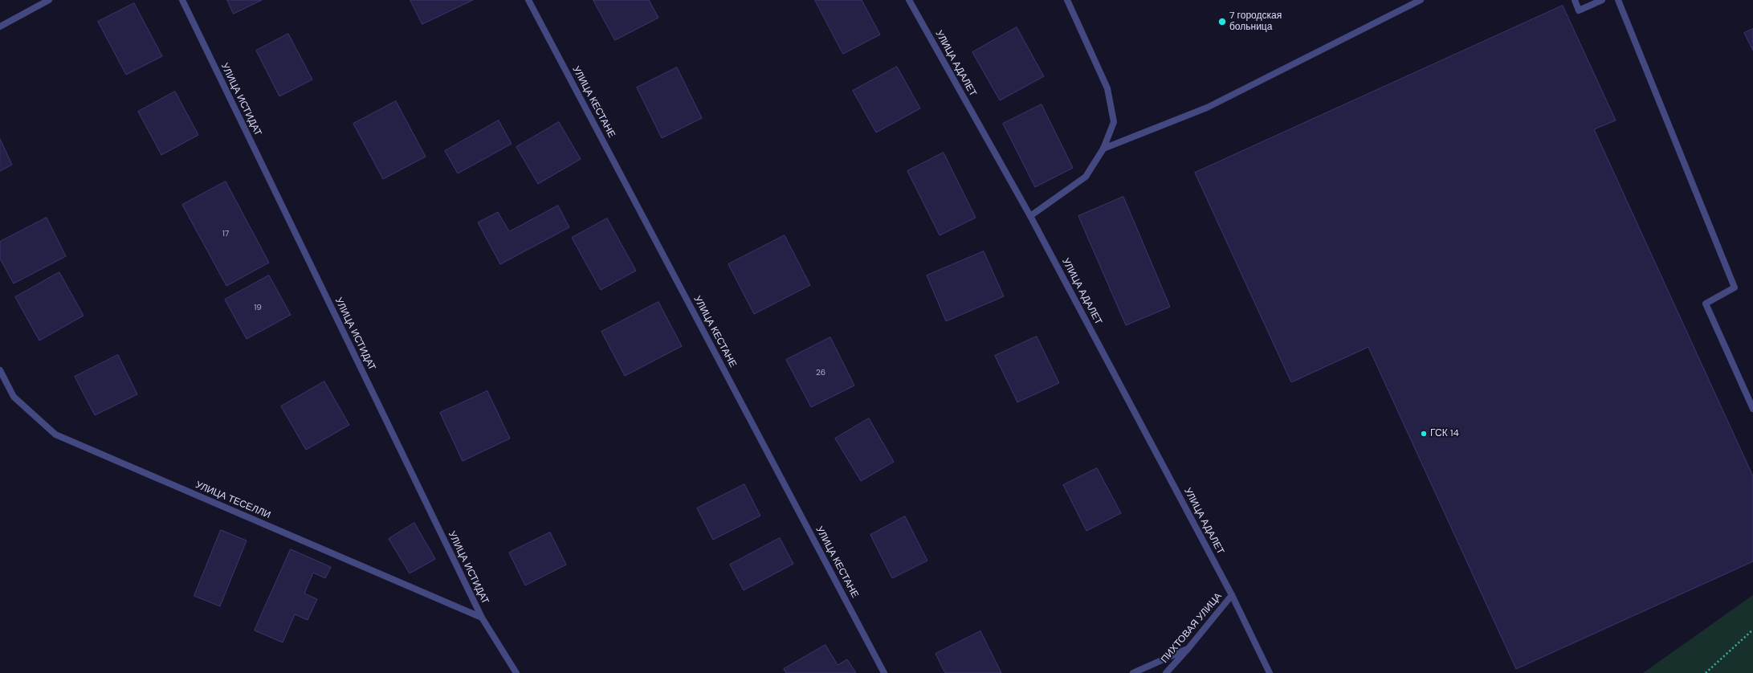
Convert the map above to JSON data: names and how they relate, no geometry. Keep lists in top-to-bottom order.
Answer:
{
  "streets": {
    "street": [
      "УЛИЦА АДАЛЕТ",
      "УЛИЦА ИСТИДАТ",
      "УЛИЦА КЕСТАНЕ",
      "УЛИЦА ТЕСЕЛЛИ",
      "ПИХТОВАЯ УЛИЦА"
    ]
  },
  "crossings": [
    ["УЛИЦА АДАЛЕТ", "ПИХТОВАЯ УЛИЦА"],
    ["УЛИЦА ИСТИДАТ", "УЛИЦА ТЕСЕЛЛИ"]
  ],
  "places": ["7 городская больница", "ГСК 14"],
  "house_numbers": ["17", "19", "26"]
}
